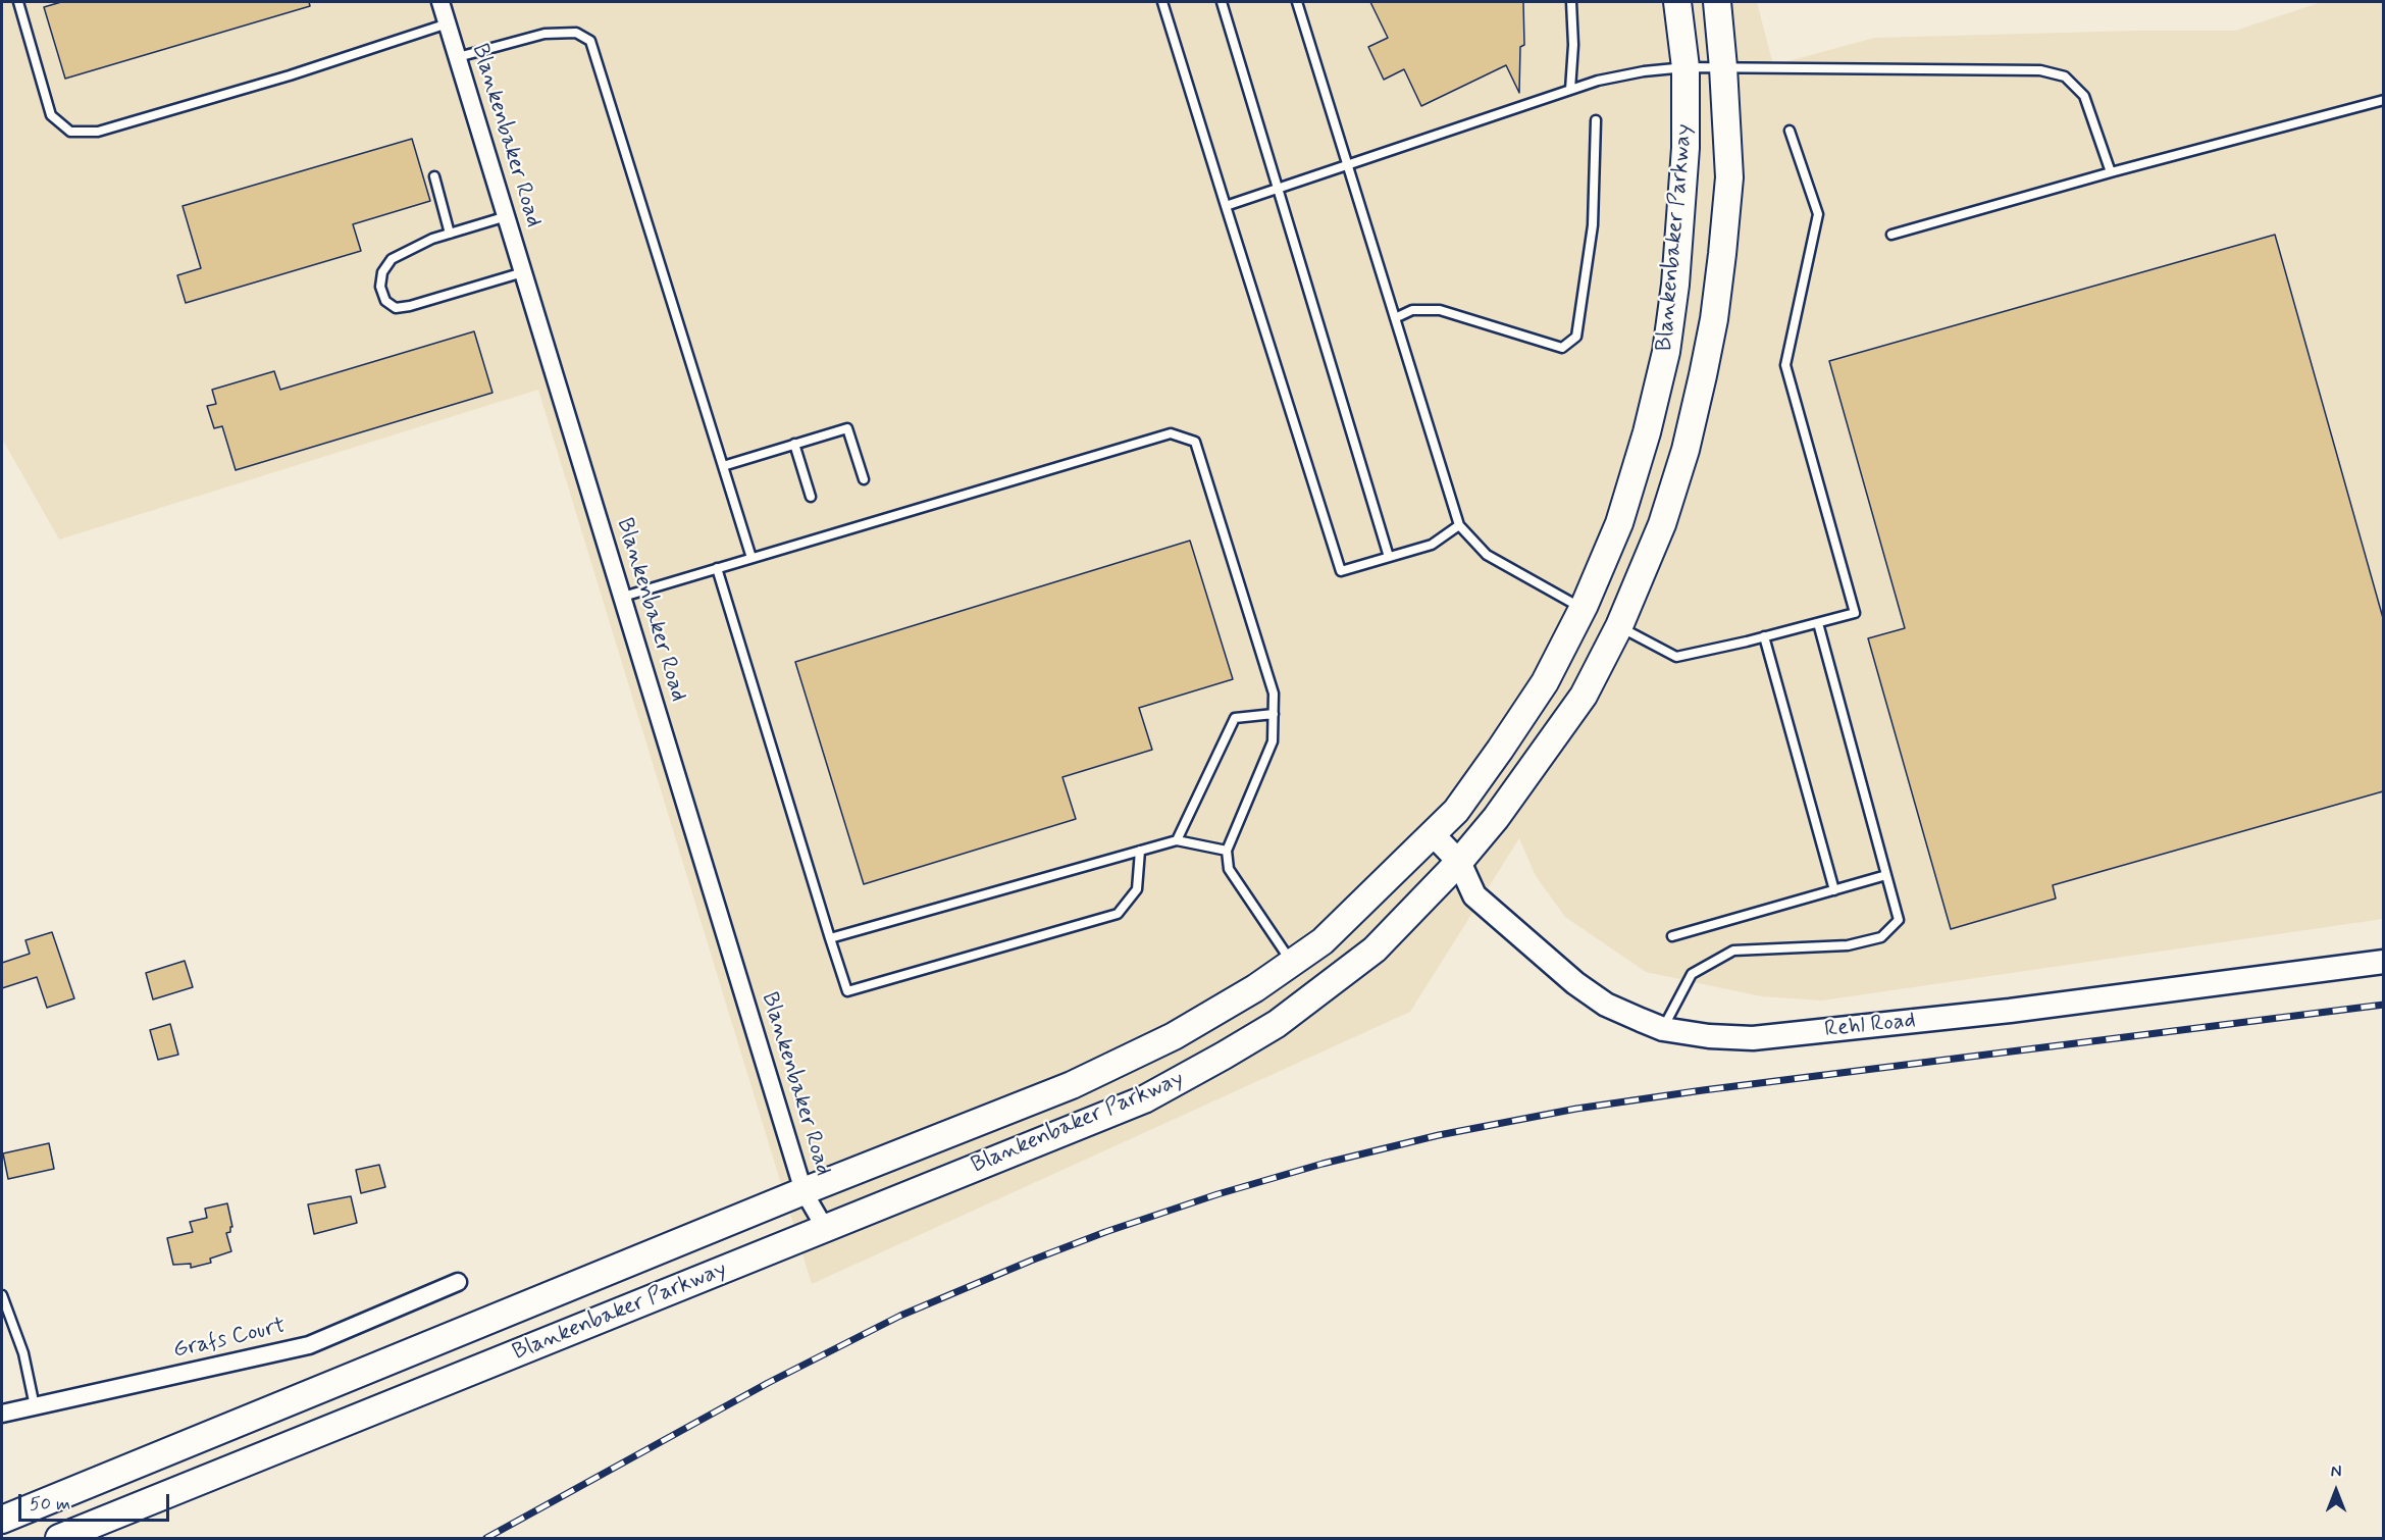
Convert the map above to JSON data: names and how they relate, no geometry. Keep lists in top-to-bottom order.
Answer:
{
  "streets": {
    "main road": ["Blankenbaker Parkway"],
    "street": ["Blankenbaker Road", "Rehl Road", "Grafs Court"]
  },
  "crossings": [
    ["Blankenbaker Road", "Blankenbaker Parkway"],
    ["Blankenbaker Parkway", "Rehl Road"]
  ],
  "scale_bar": "50 m",
  "north": "top"
}
